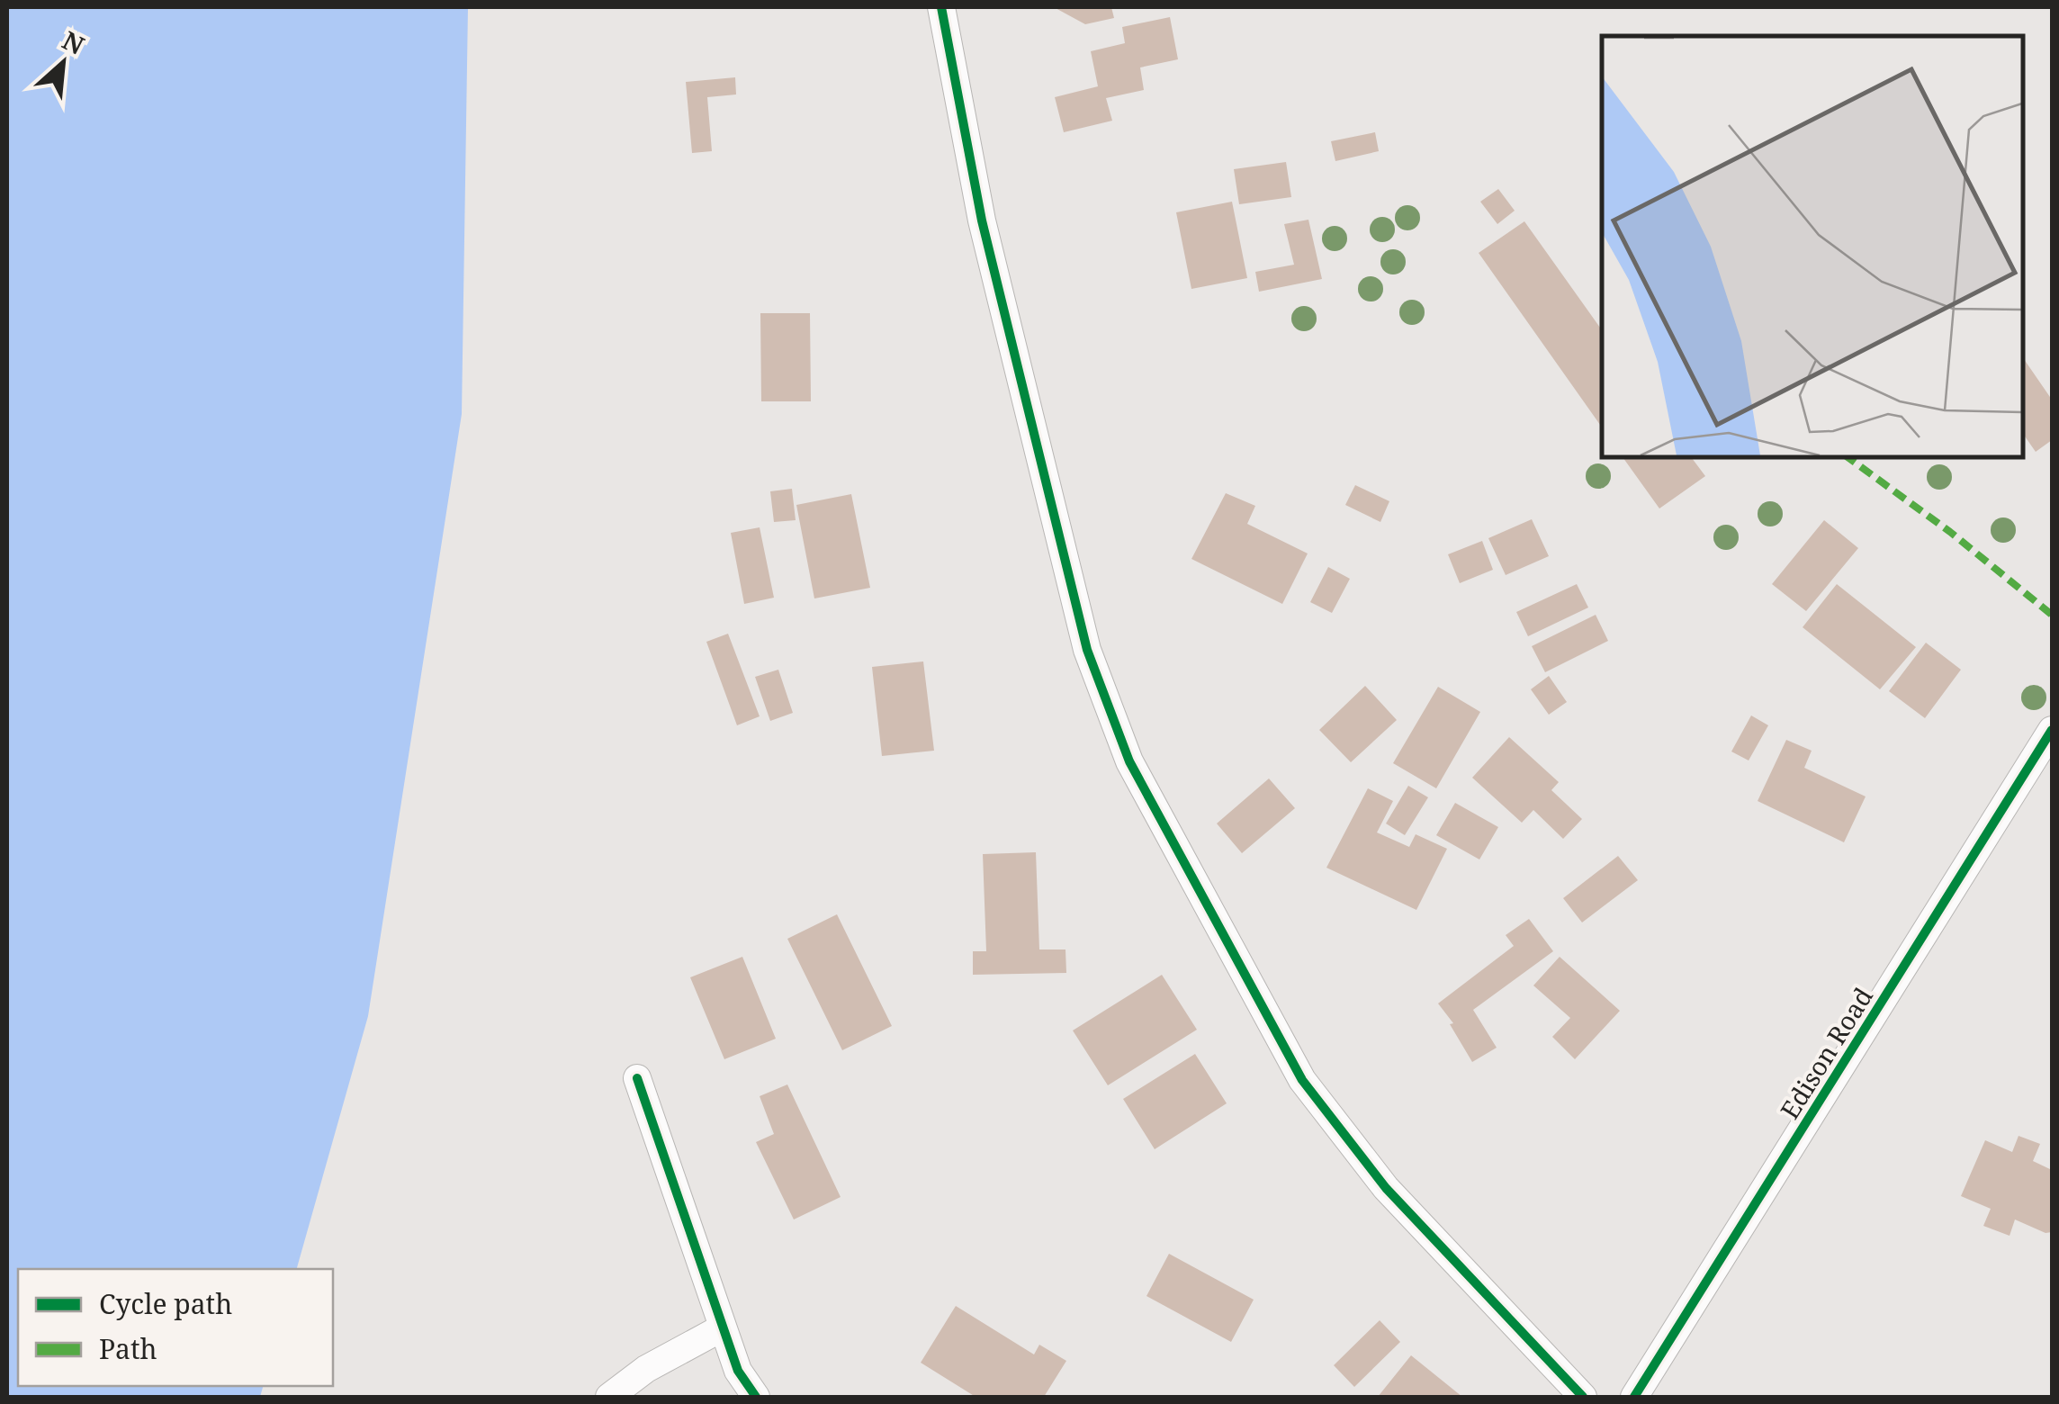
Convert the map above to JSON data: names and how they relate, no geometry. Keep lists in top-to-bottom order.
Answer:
{
  "streets": {
    "street": ["Edison Road"]
  },
  "legend": ["Cycle path", "Path"],
  "north": "top right"
}
